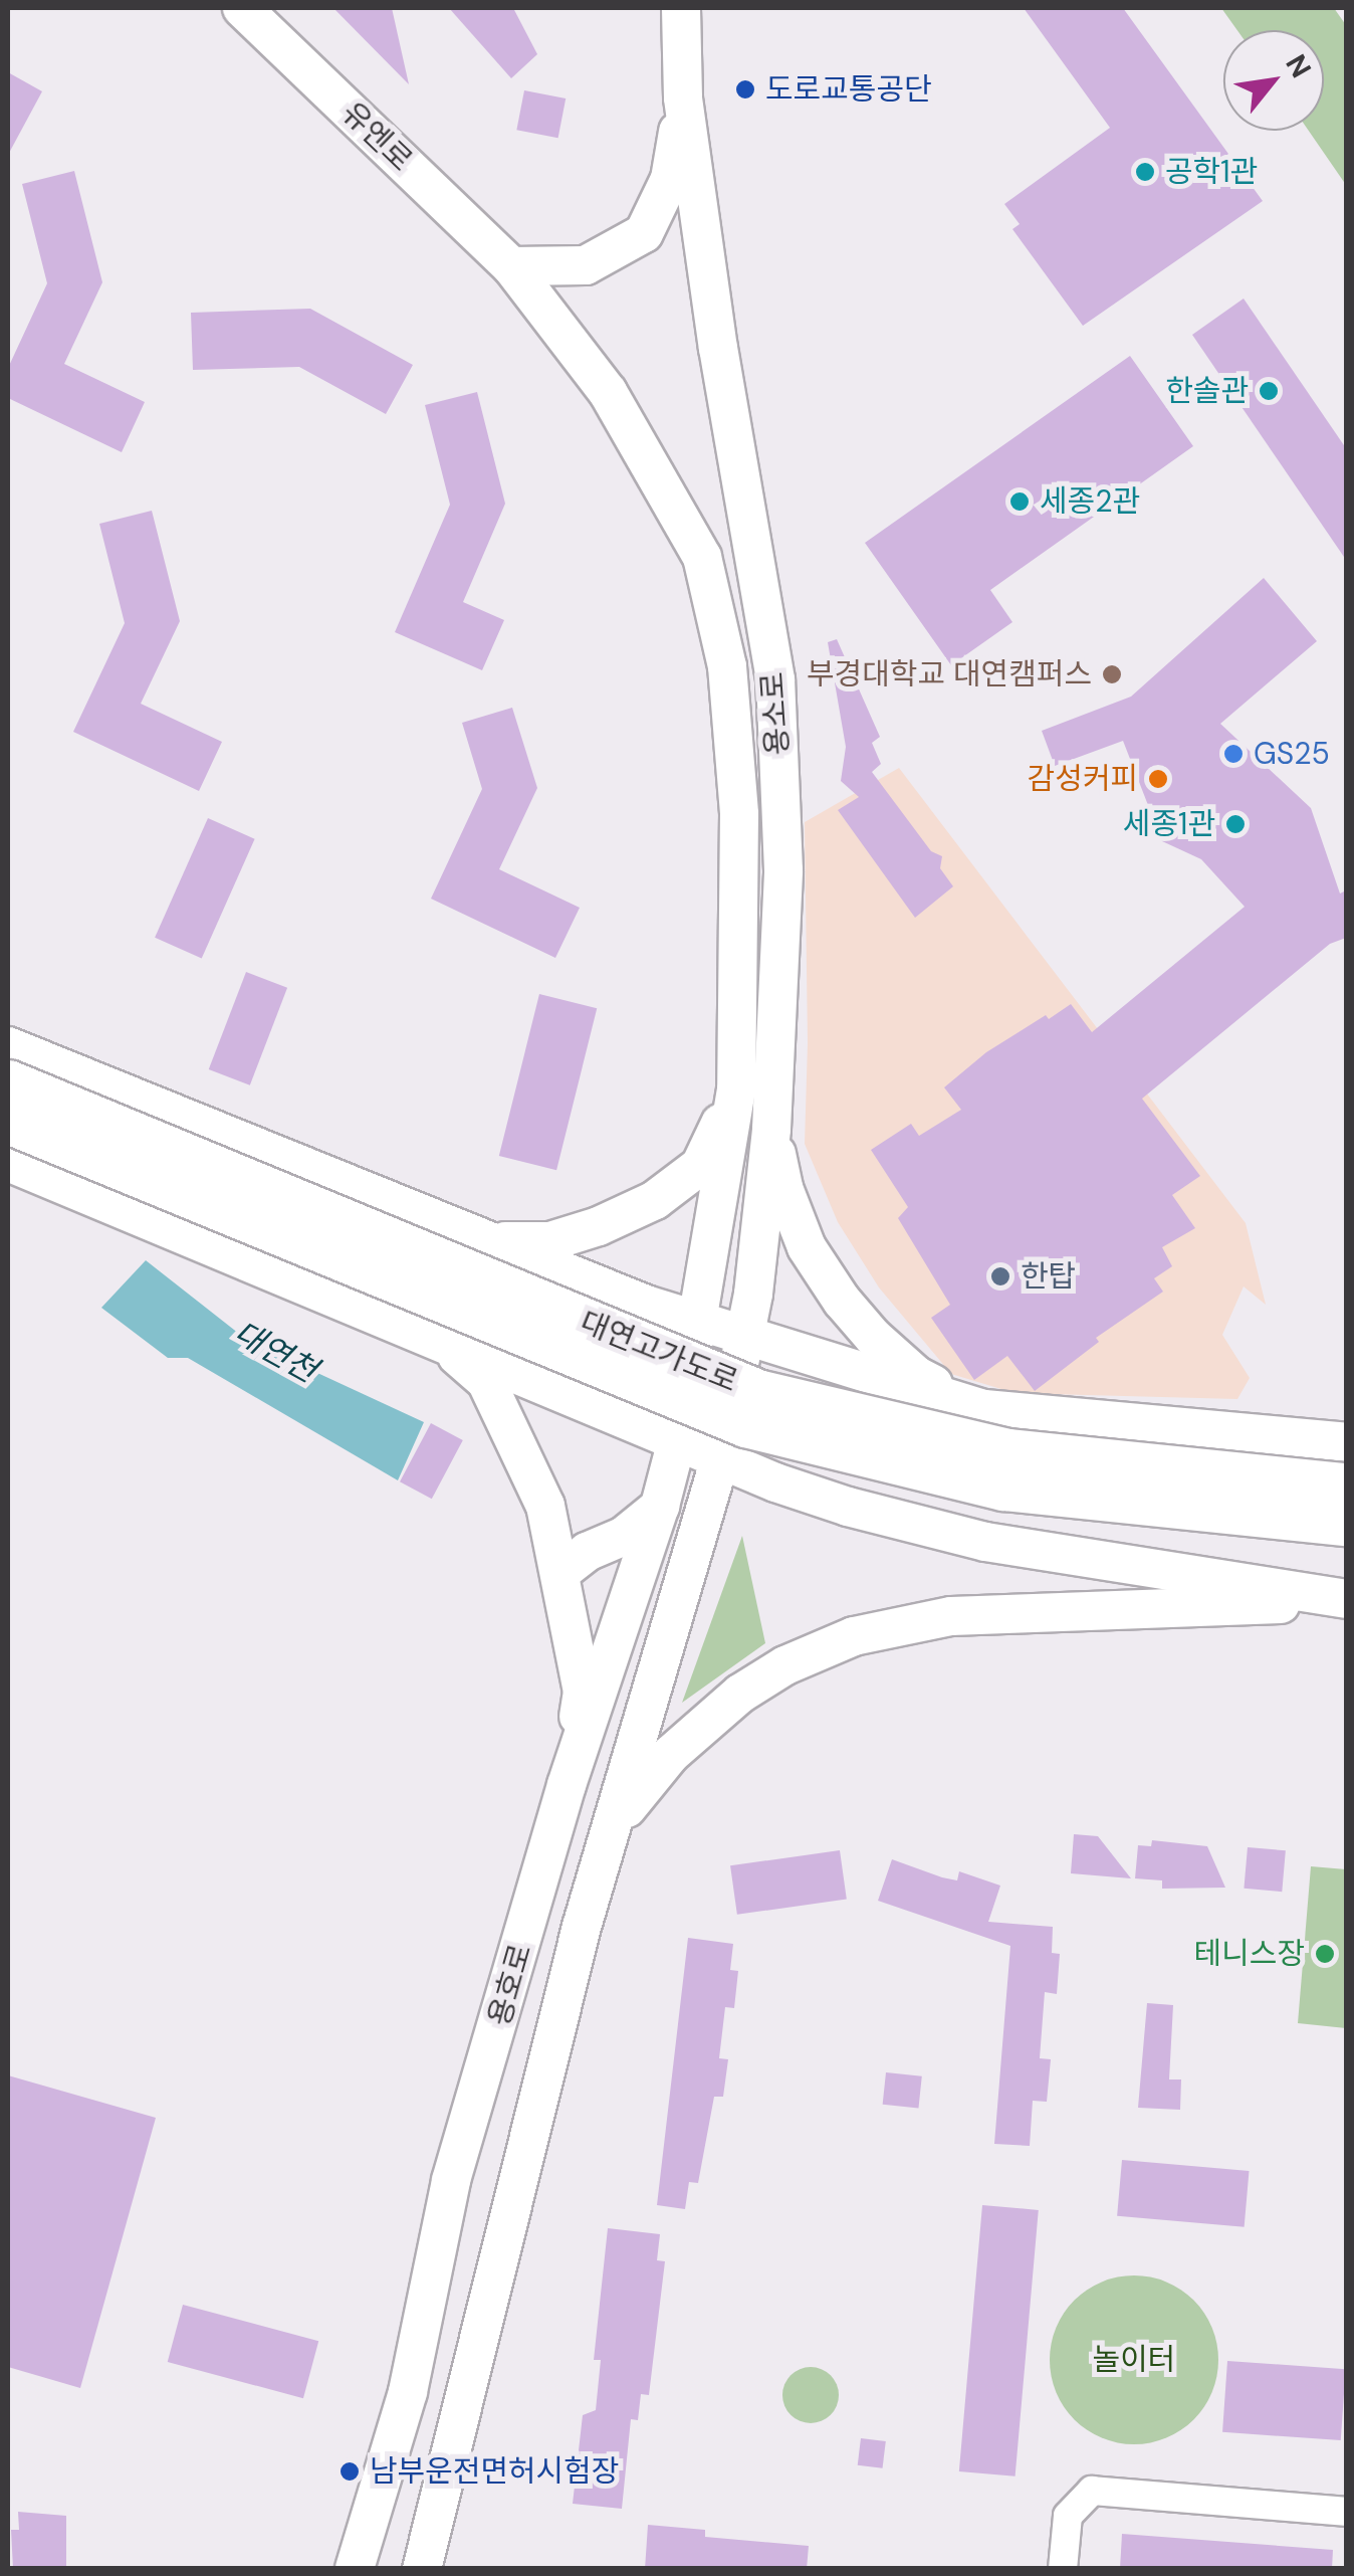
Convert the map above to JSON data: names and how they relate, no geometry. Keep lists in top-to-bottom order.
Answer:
{
  "streets": {
    "highway": ["대연고가도로"],
    "main road": ["유엔로", "용소로", "용호로"]
  },
  "crossings": [
    ["유엔로", "용소로"],
    ["용소로", "용호로"]
  ],
  "water": ["대연천"],
  "parks": ["놀이터"],
  "places": [
    "도로교통공단",
    "공학1관",
    "한솔관",
    "세종2관",
    "부경대학교 대연캠퍼스",
    "GS25",
    "감성커피",
    "세종1관",
    "한탑",
    "테니스장",
    "남부운전면허시험장"
  ],
  "north": "top right"
}
